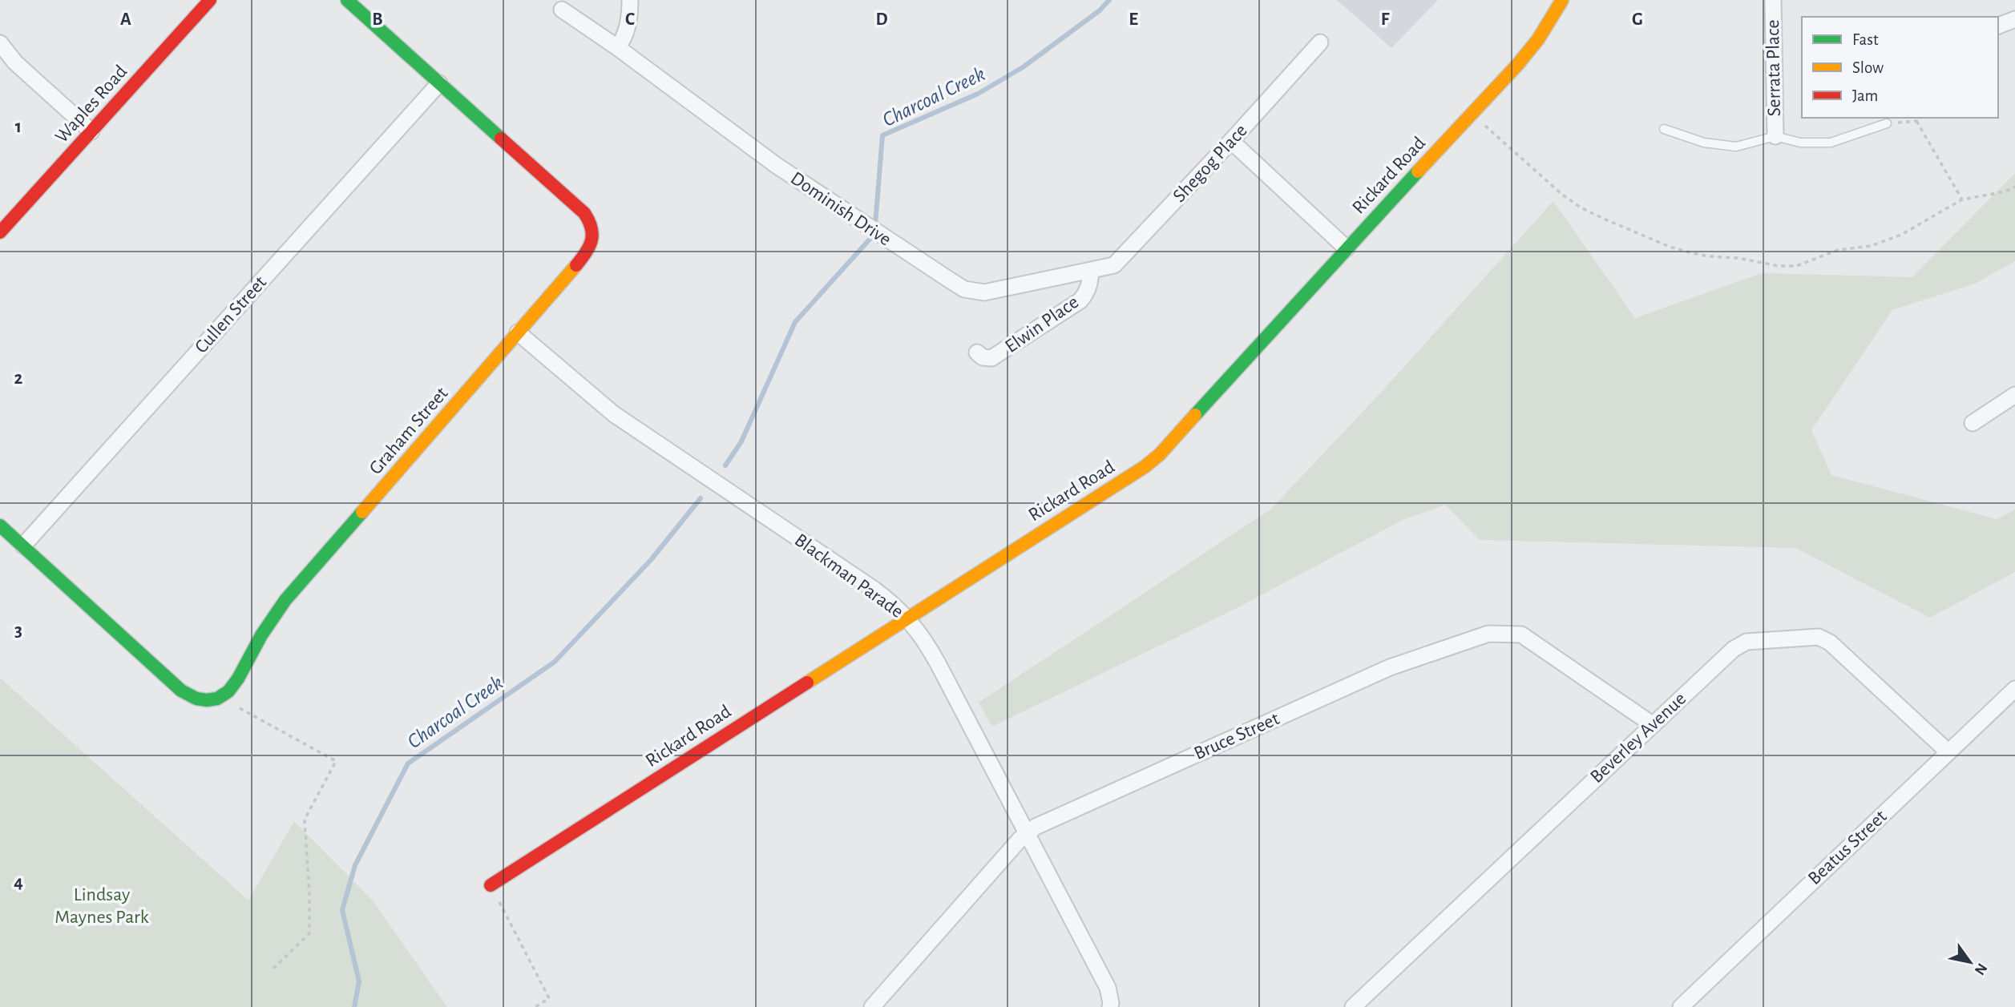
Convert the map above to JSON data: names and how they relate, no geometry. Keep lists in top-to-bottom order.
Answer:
{
  "streets": {
    "street": [
      "Serrata Place",
      "Waples Road",
      "Shegog Place",
      "Rickard Road",
      "Dominish Drive",
      "Cullen Street",
      "Elwin Place",
      "Graham Street",
      "Blackman Parade",
      "Bruce Street",
      "Beverley Avenue",
      "Beatus Street"
    ]
  },
  "crossings": [
    ["Shegog Place", "Dominish Drive"],
    ["Shegog Place", "Elwin Place"],
    ["Rickard Road", "Blackman Parade"],
    ["Dominish Drive", "Elwin Place"],
    ["Cullen Street", "Graham Street"],
    ["Graham Street", "Blackman Parade"],
    ["Blackman Parade", "Bruce Street"],
    ["Bruce Street", "Beverley Avenue"],
    ["Beverley Avenue", "Beatus Street"]
  ],
  "water": ["Charcoal Creek"],
  "parks": ["Lindsay Maynes Park"],
  "legend": ["Fast", "Slow", "Jam"],
  "north": "bottom right",
  "grid": {
    "columns": [
      "A",
      "B",
      "C",
      "D",
      "E",
      "F",
      "G"
    ],
    "rows": [
      "1",
      "2",
      "3",
      "4"
    ]
  }
}
